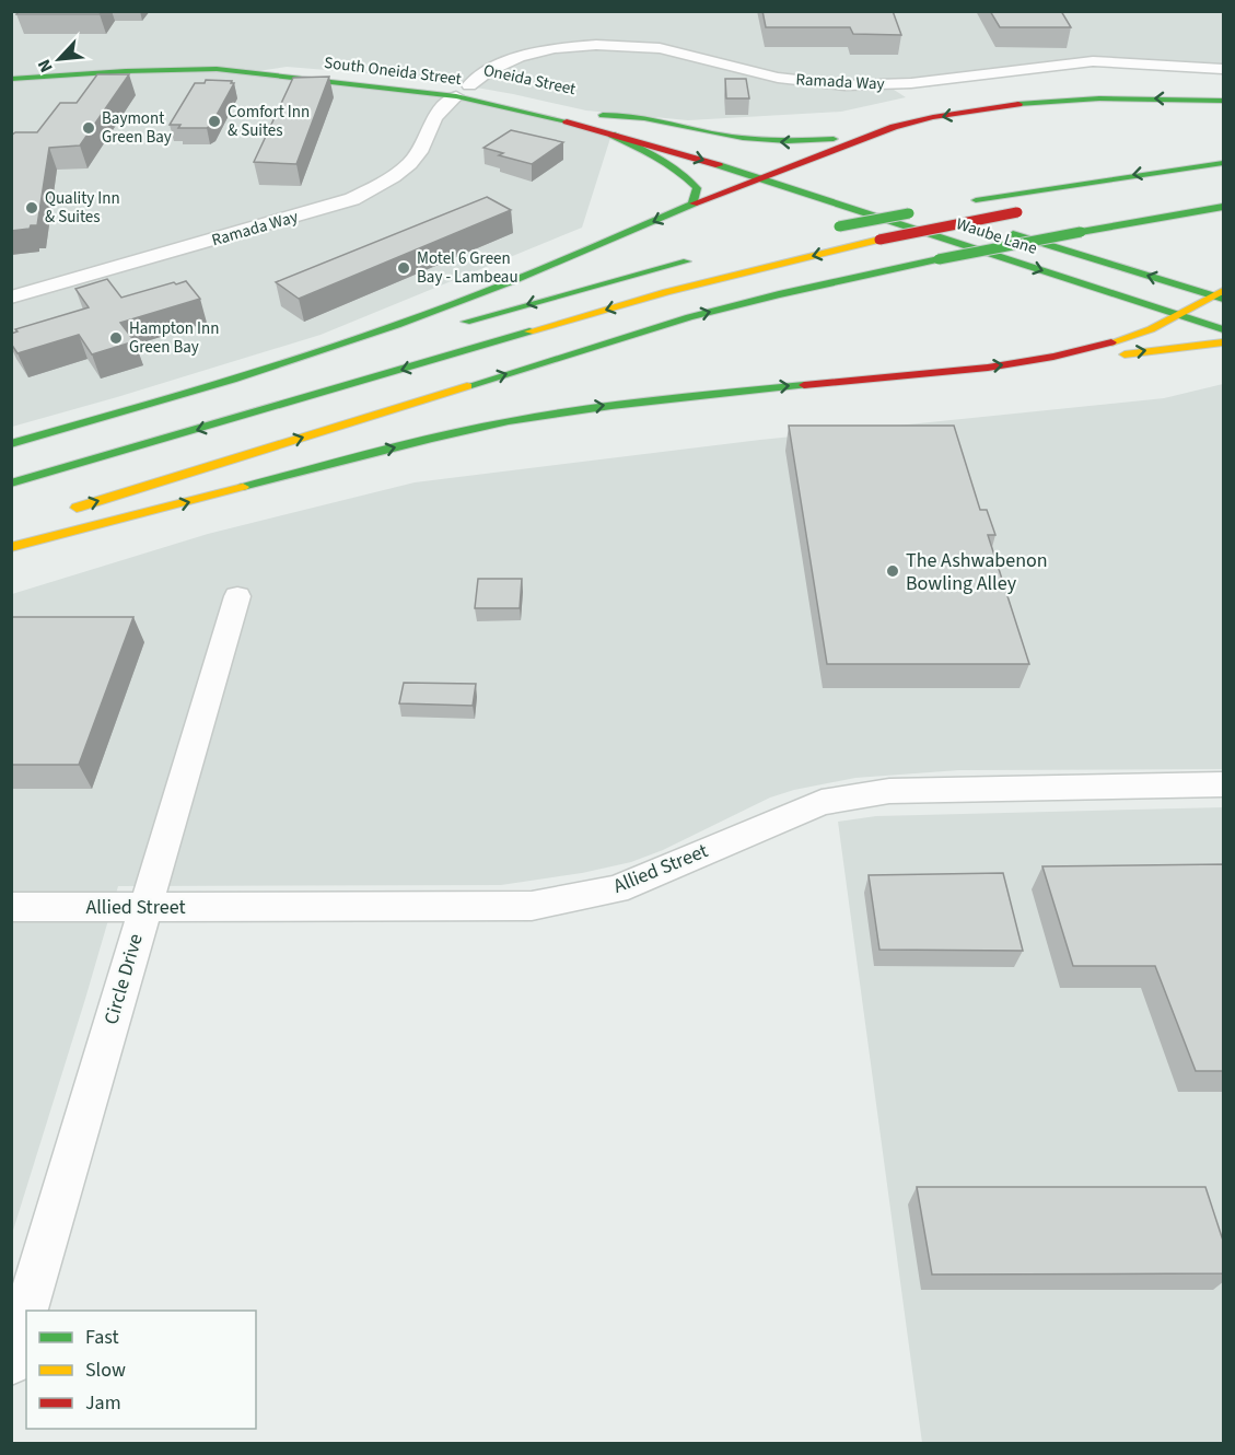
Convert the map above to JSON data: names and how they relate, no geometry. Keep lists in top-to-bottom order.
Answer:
{
  "streets": {
    "main road": ["South Oneida Street", "Oneida Street", "Waube Lane"],
    "street": ["Ramada Way", "Allied Street", "Circle Drive"]
  },
  "crossings": [
    ["South Oneida Street", "Oneida Street"],
    ["South Oneida Street", "Ramada Way"],
    ["South Oneida Street", "Waube Lane"],
    ["Oneida Street", "Ramada Way"],
    ["Allied Street", "Circle Drive"]
  ],
  "places": [
    "Comfort Inn & Suites",
    "Baymont Green Bay",
    "Quality Inn & Suites",
    "Motel 6 Green Bay - Lambeau",
    "Hampton Inn Green Bay",
    "The Ashwabenon Bowling Alley"
  ],
  "legend": ["Fast", "Slow", "Jam"],
  "north": "bottom left"
}
